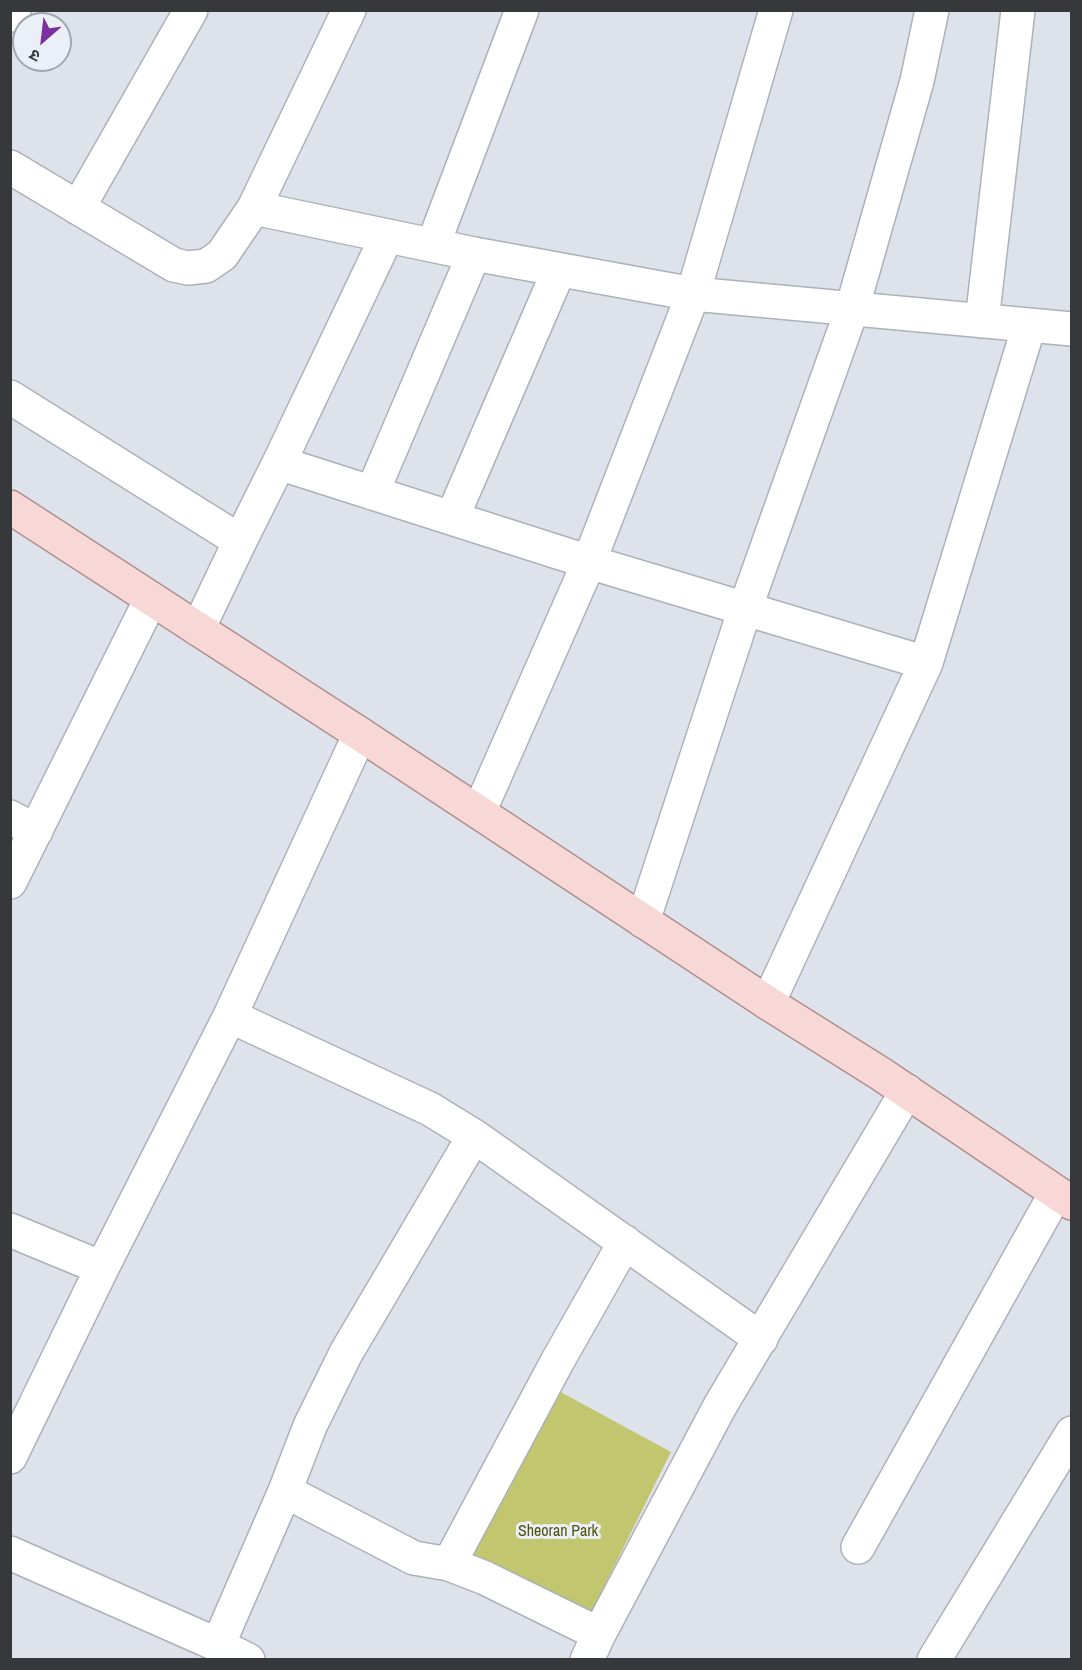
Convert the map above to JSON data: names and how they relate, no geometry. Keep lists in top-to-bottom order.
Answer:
{
  "parks": ["Sheoran Park"],
  "north": "bottom left"
}
